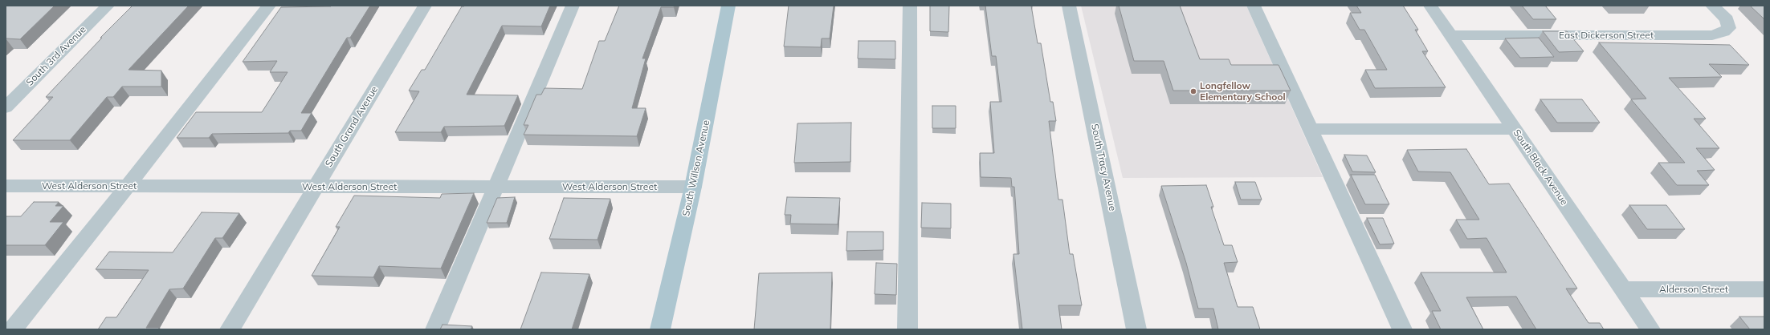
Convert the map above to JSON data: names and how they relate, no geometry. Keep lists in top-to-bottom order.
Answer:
{
  "streets": {
    "main road": ["South Willson Avenue"],
    "street": [
      "East Dickerson Street",
      "South 3rd Avenue",
      "South Grand Avenue",
      "South Tracy Avenue",
      "South Black Avenue",
      "West Alderson Street",
      "Alderson Street"
    ]
  },
  "crossings": [
    ["East Dickerson Street", "South Black Avenue"],
    ["South Grand Avenue", "West Alderson Street"],
    ["South Black Avenue", "Alderson Street"],
    ["South Willson Avenue", "West Alderson Street"]
  ],
  "places": ["Longfellow Elementary School"]
}
